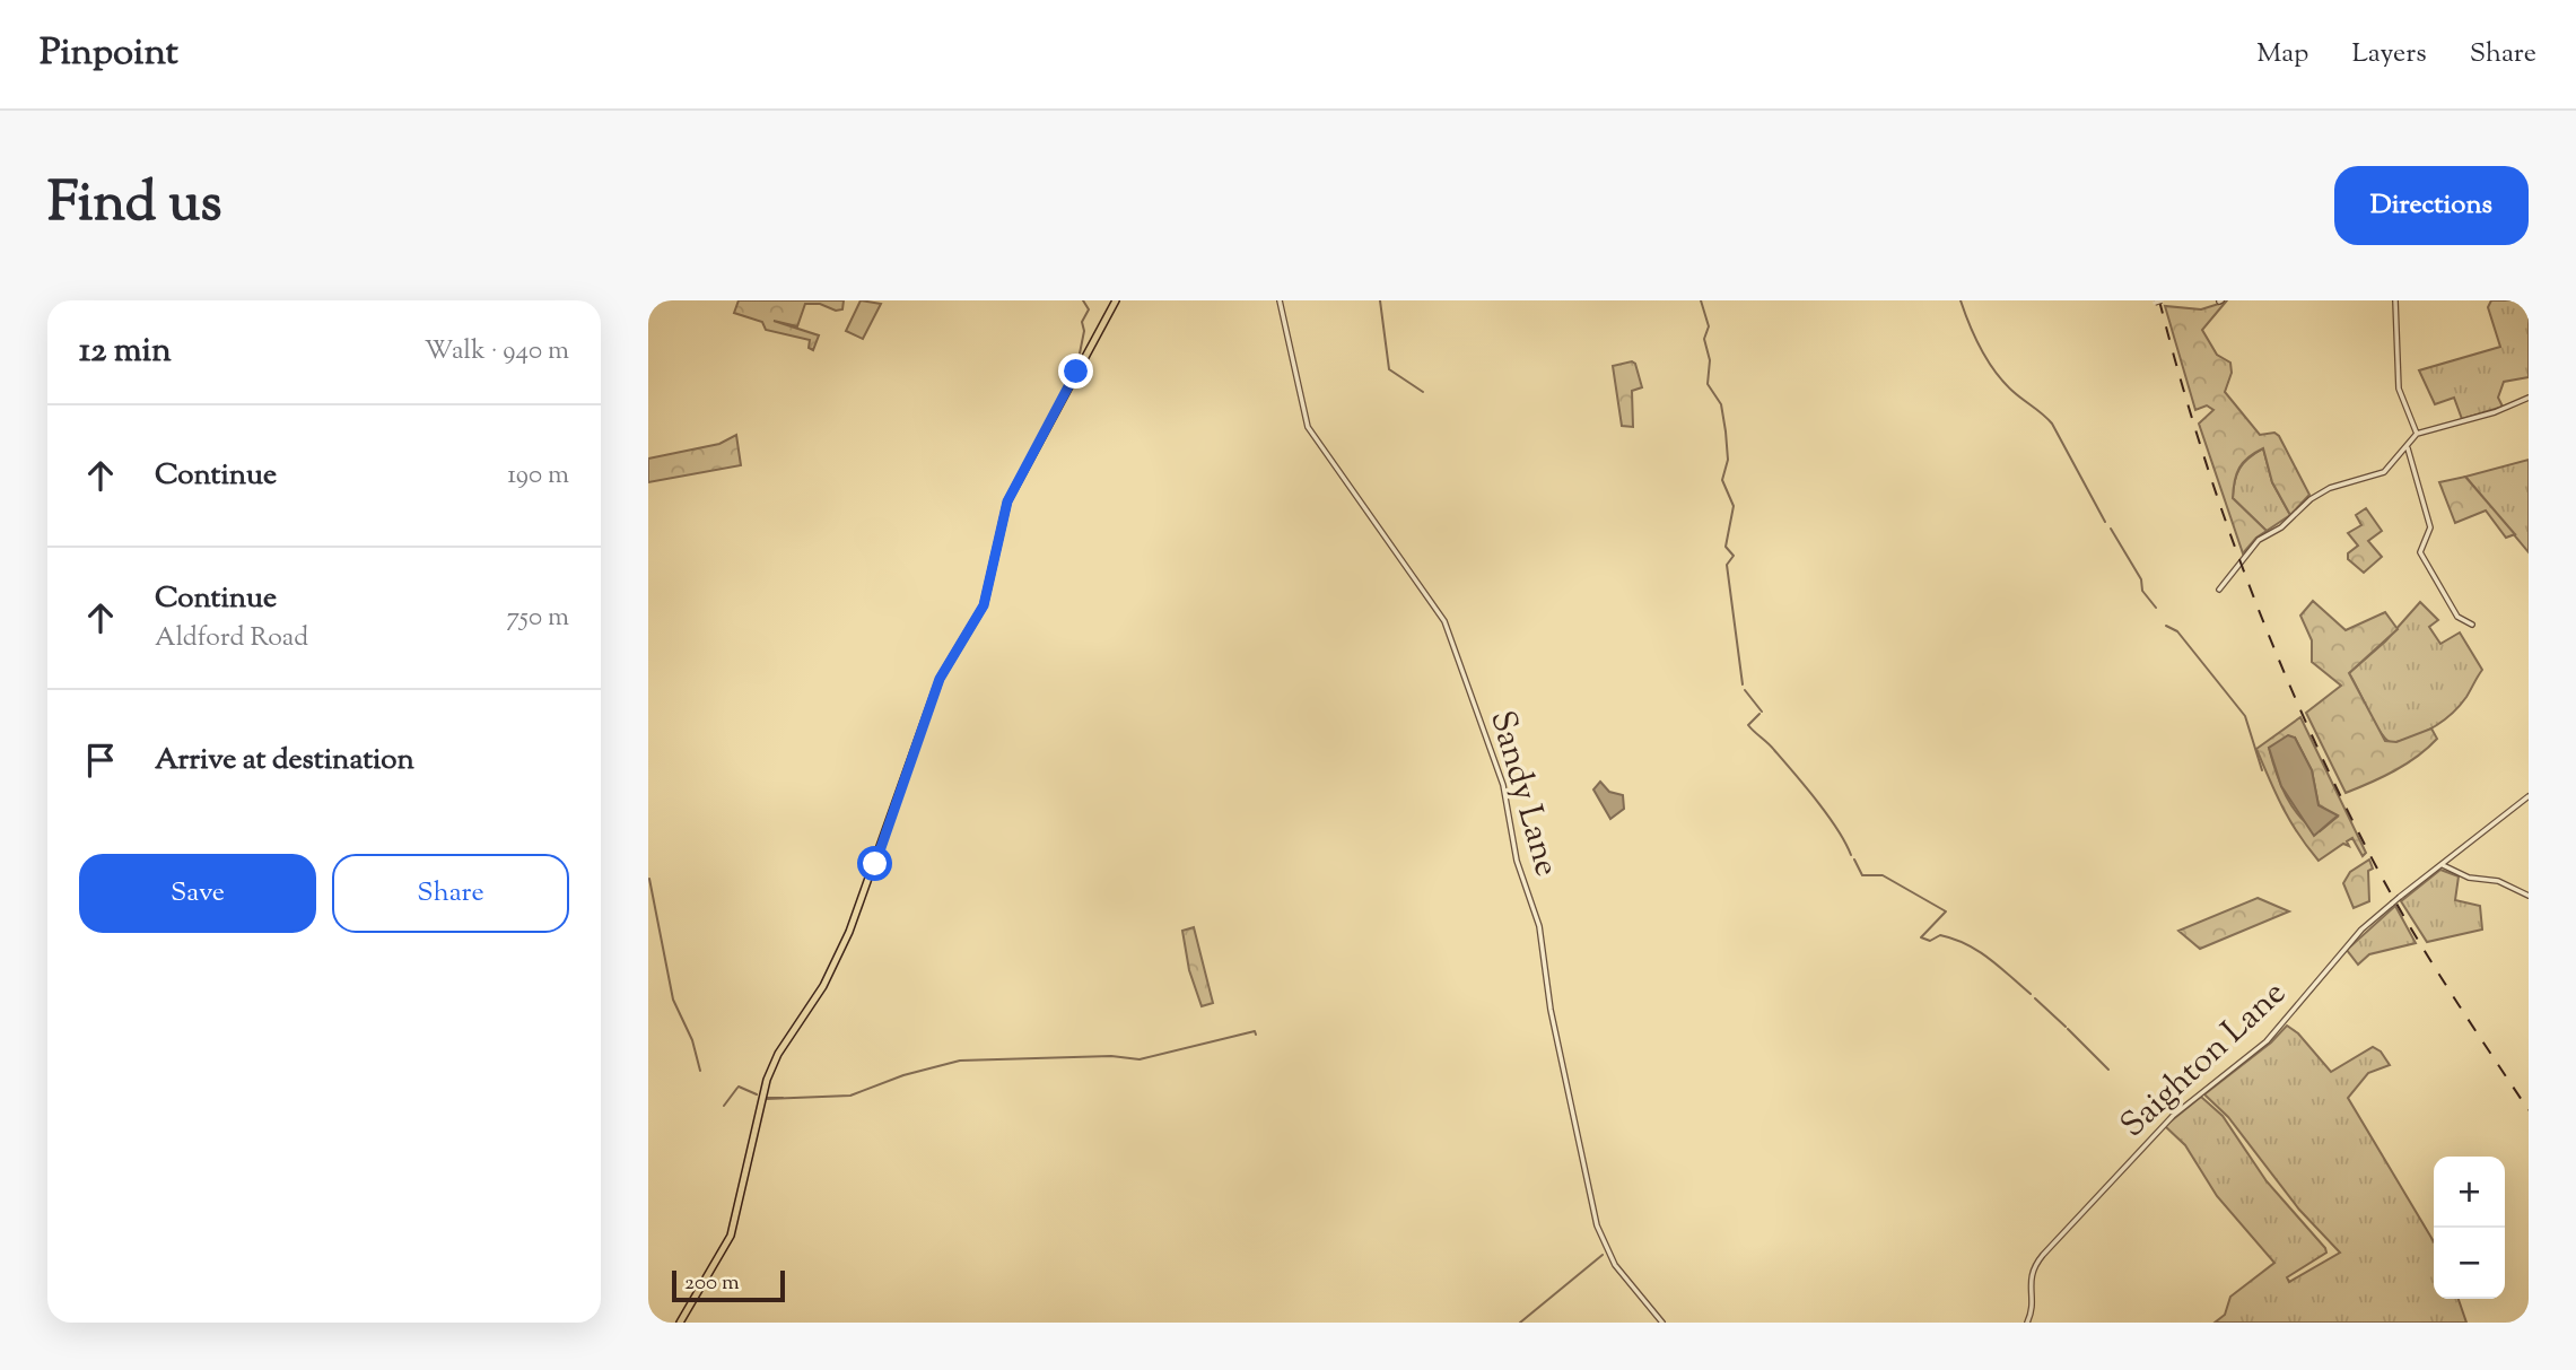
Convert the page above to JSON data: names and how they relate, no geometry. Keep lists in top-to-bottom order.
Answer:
{
  "streets": {
    "street": ["Sandy Lane", "Saighton Lane"]
  },
  "scale_bar": "200 m",
  "page": {
    "header": "Pinpoint",
    "nav": ["Map", "Layers", "Share"],
    "title": "Find us",
    "buttons": [
      "Directions",
      ["Save", "Share"]
    ],
    "heading": ["12 min", "Walk · 940 m"],
    "list": [
      ["Continue", "190 m"],
      ["Continue", "Aldford Road", "750 m"],
      "Arrive at destination"
    ],
    "map_buttons": ["+", "−"],
    "scale": "200 m"
  }
}
